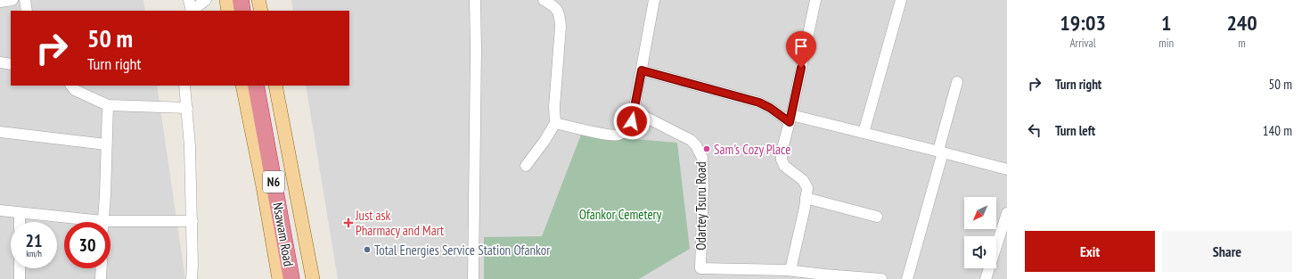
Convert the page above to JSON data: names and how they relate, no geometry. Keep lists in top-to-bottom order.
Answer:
{
  "streets": {
    "highway": ["N6", "Nsawam Road"],
    "street": ["Odartey Tsuru Road"]
  },
  "parks": ["Ofankor Cemetery"],
  "places": {
    "other": ["Sam's Cozy Place", "Total Energies Service Station Ofankor"],
    "health": ["Just ask Pharmacy and Mart"]
  },
  "north": "bottom left",
  "page": {
    "eta": [
      "19:03",
      "Arrival",
      "1",
      "min",
      "240",
      "m"
    ],
    "turn": ["50 m", "Turn right"],
    "list": [
      {
        "name": "Turn right",
        "value": "50 m"
      },
      {
        "name": "Turn left",
        "value": "140 m"
      }
    ],
    "speed": "21 km/h",
    "limit": "30",
    "buttons": ["Exit", "Share"]
  }
}
